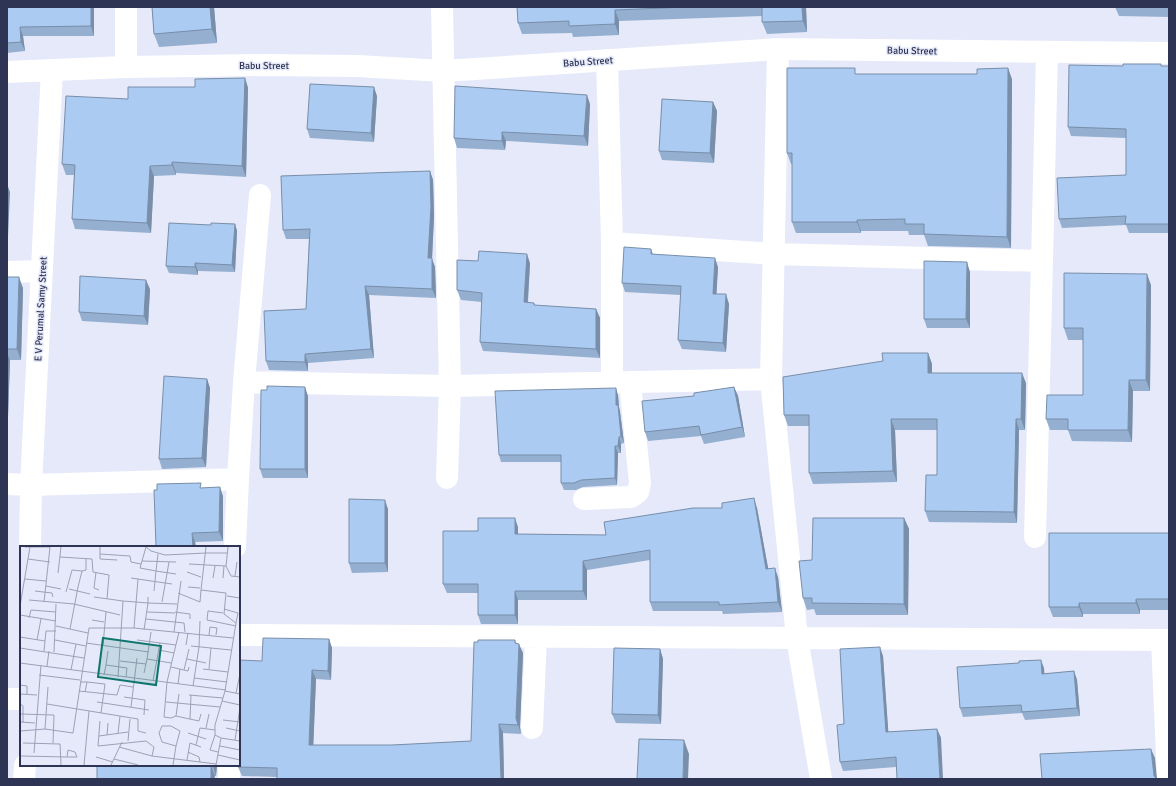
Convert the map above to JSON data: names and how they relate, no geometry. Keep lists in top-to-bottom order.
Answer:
{
  "streets": {
    "street": ["Babu Street", "E V Perumal Samy Street"]
  },
  "crossings": [
    ["Babu Street", "E V Perumal Samy Street"]
  ]
}
